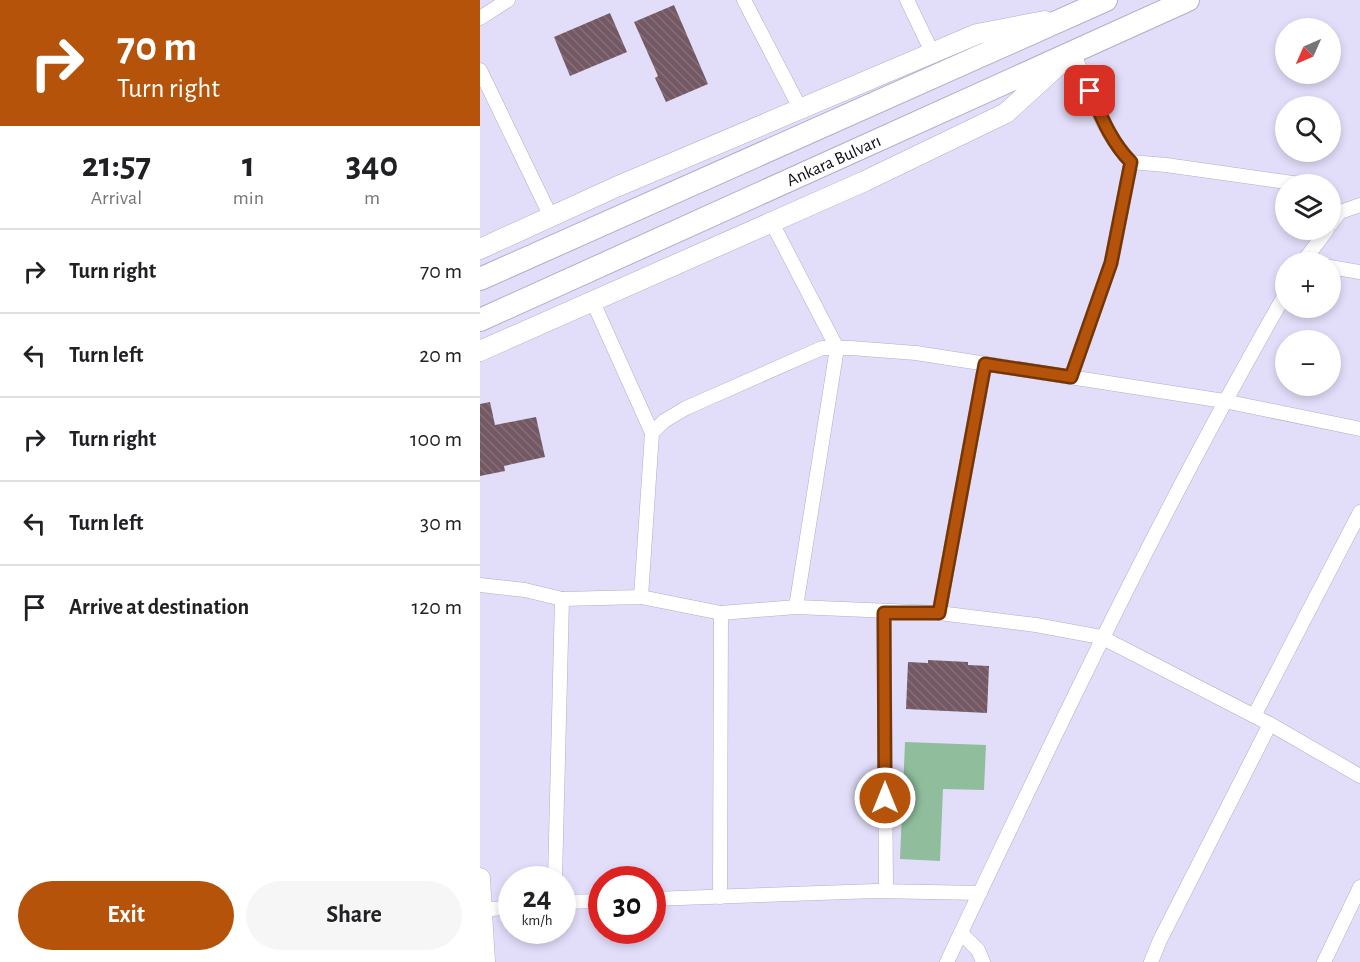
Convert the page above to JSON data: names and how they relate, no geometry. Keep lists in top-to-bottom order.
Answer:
{
  "streets": {
    "main road": ["Ankara Bulvarı"]
  },
  "north": "bottom left",
  "page": {
    "turn": ["70 m", "Turn right"],
    "map_buttons": ["+", "−"],
    "eta": [
      "21:57",
      "Arrival",
      "1",
      "min",
      "340",
      "m"
    ],
    "list": [
      {
        "name": "Turn right",
        "value": "70 m"
      },
      {
        "name": "Turn left",
        "value": "20 m"
      },
      {
        "name": "Turn right",
        "value": "100 m"
      },
      {
        "name": "Turn left",
        "value": "30 m"
      },
      {
        "name": "Arrive at destination",
        "value": "120 m"
      }
    ],
    "speed": "24 km/h",
    "limit": "30",
    "buttons": ["Exit", "Share"]
  }
}
